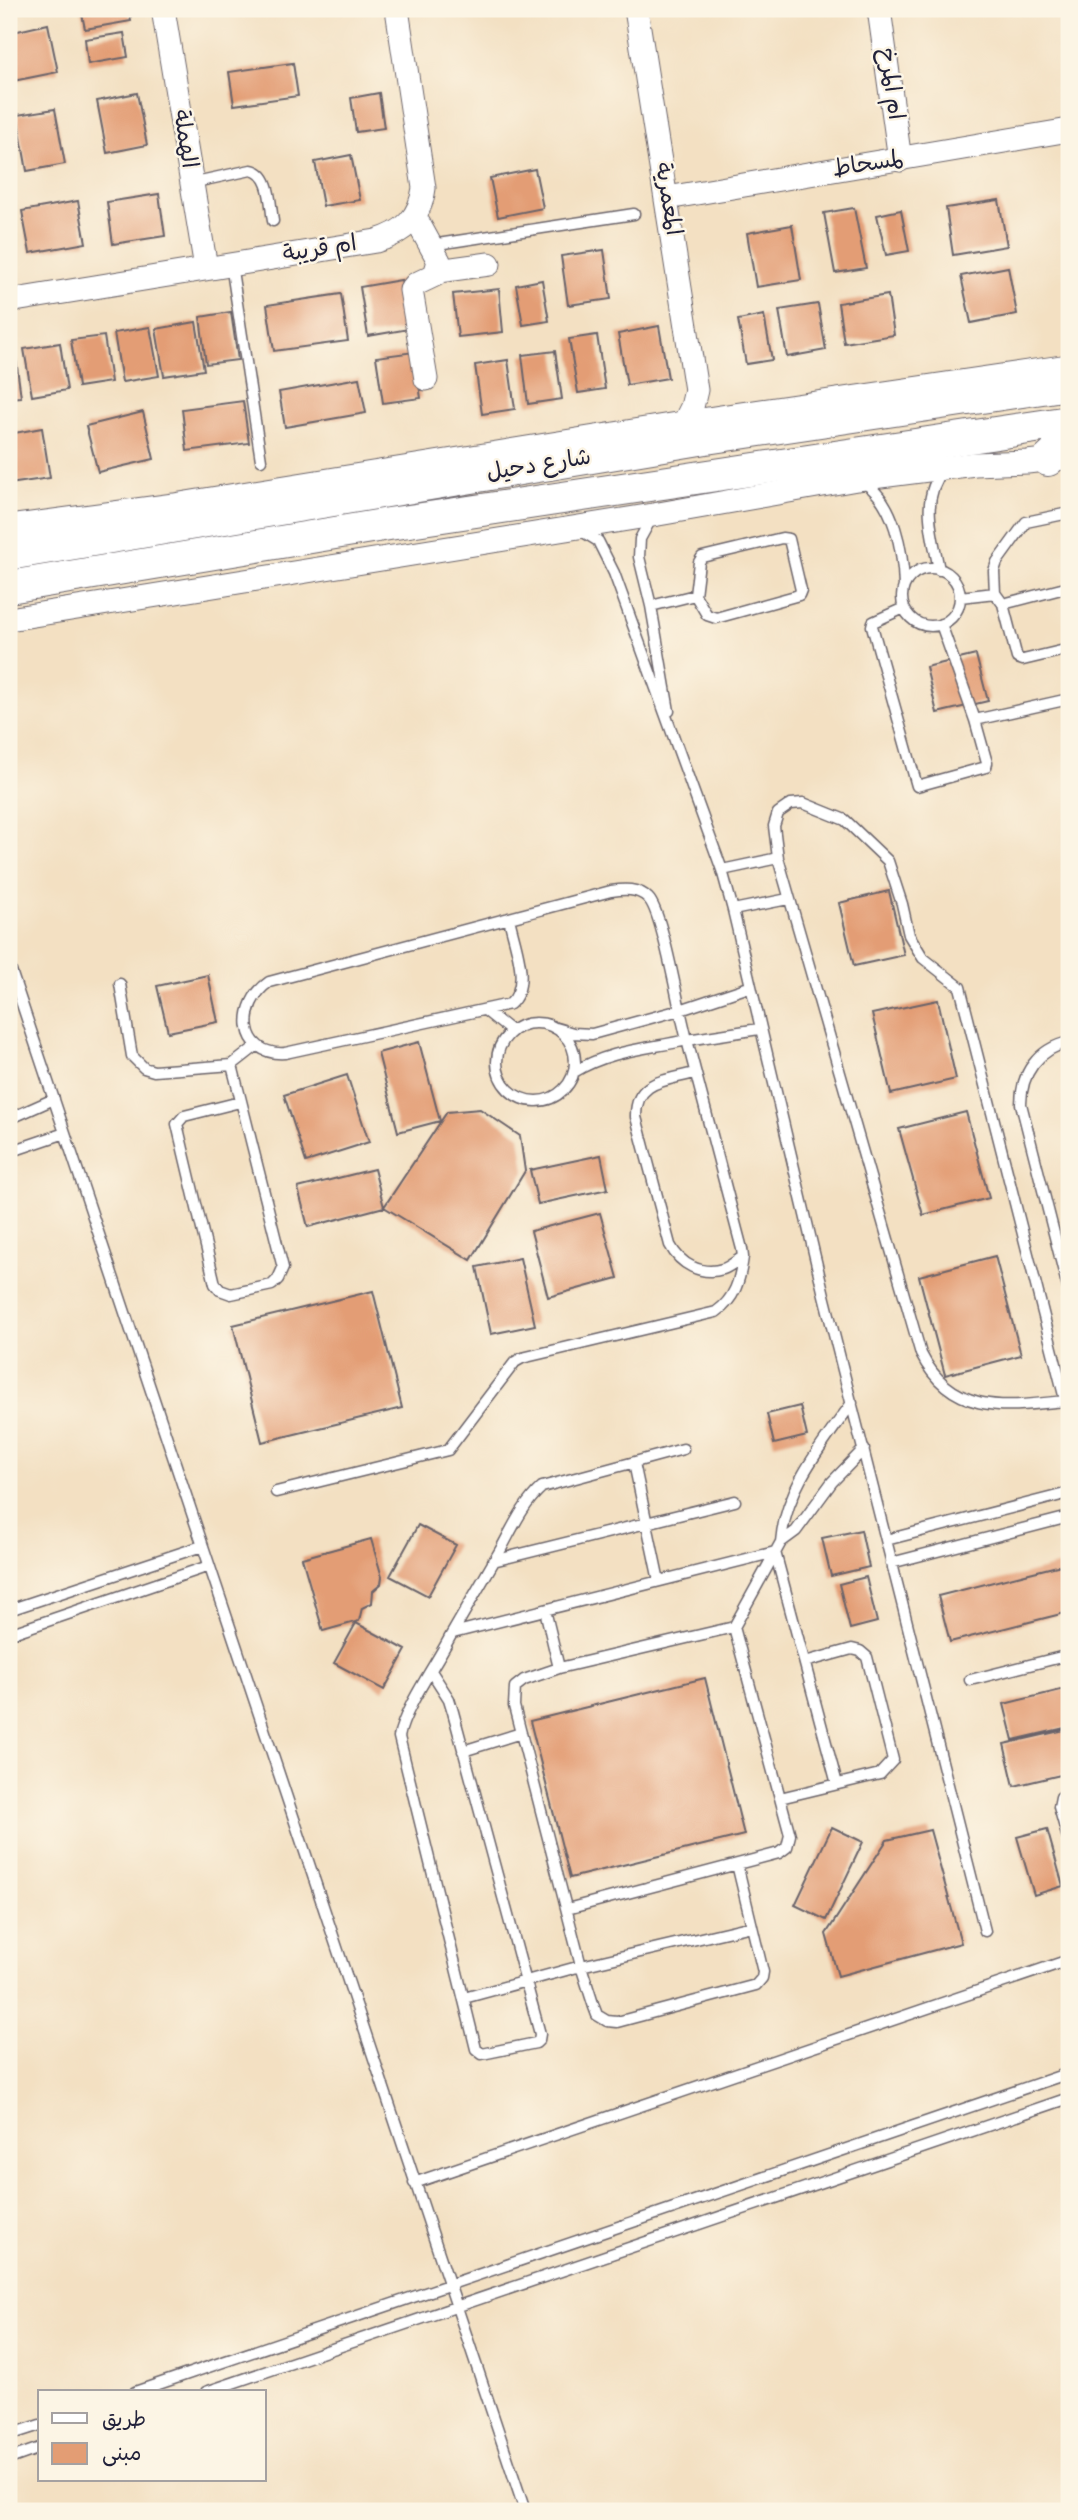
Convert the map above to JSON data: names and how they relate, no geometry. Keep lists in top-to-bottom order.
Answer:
{
  "streets": {
    "main road": ["شارع دحيل"],
    "street": [
      "ام المرخ",
      "الهملة",
      "لمسحاط",
      "المعمرية",
      "ام قريبة"
    ]
  },
  "crossings": [
    ["ام المرخ", "لمسحاط"],
    ["الهملة", "ام قريبة"],
    ["لمسحاط", "المعمرية"],
    ["المعمرية", "شارع دحيل"]
  ],
  "legend": ["طريق", "مبنى"]
}
